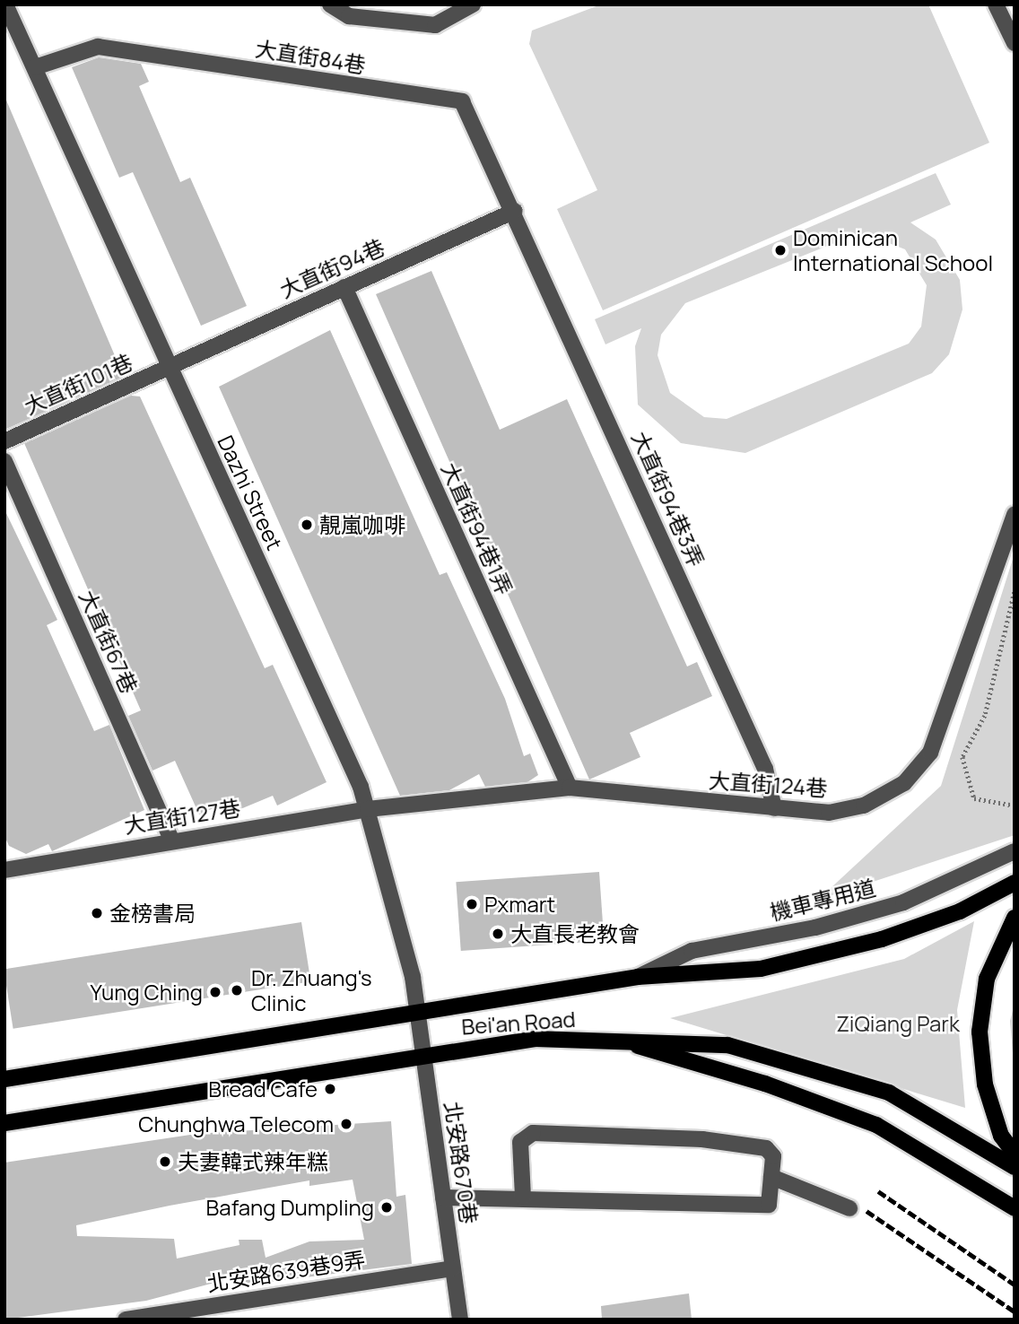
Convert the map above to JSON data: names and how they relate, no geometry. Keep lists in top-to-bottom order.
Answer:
{
  "streets": {
    "main road": ["Bei'an Road"],
    "street": [
      "大直街84巷",
      "大直街94巷",
      "大直街101巷",
      "Dazhi Street",
      "大直街94巷3弄",
      "大直街94巷1弄",
      "大直街67巷",
      "大直街124巷",
      "大直街127巷",
      "機車專用道",
      "北安路670巷",
      "北安路639巷9弄"
    ]
  },
  "crossings": [
    ["大直街84巷", "大直街94巷"],
    ["大直街84巷", "Dazhi Street"],
    ["大直街84巷", "大直街94巷3弄"],
    ["大直街94巷", "大直街101巷"],
    ["大直街94巷", "Dazhi Street"],
    ["大直街94巷", "大直街94巷3弄"],
    ["大直街94巷", "大直街94巷1弄"],
    ["大直街101巷", "Dazhi Street"],
    ["Dazhi Street", "大直街124巷"],
    ["Dazhi Street", "大直街127巷"],
    ["Dazhi Street", "Bei'an Road"],
    ["Dazhi Street", "北安路670巷"],
    ["大直街94巷3弄", "大直街124巷"],
    ["大直街94巷1弄", "大直街124巷"],
    ["大直街67巷", "大直街127巷"],
    ["大直街124巷", "大直街127巷"],
    ["機車專用道", "Bei'an Road"],
    ["Bei'an Road", "北安路670巷"],
    ["北安路670巷", "北安路639巷9弄"]
  ],
  "parks": ["ZiQiang Park"],
  "places": [
    "Dominican International School",
    "靚嵐咖啡",
    "Pxmart",
    "金榜書局",
    "大直長老教會",
    "Dr. Zhuang's Clinic",
    "Yung Ching",
    "Bread Cafe",
    "Chunghwa Telecom",
    "夫妻韓式辣年糕",
    "Bafang Dumpling"
  ]
}
